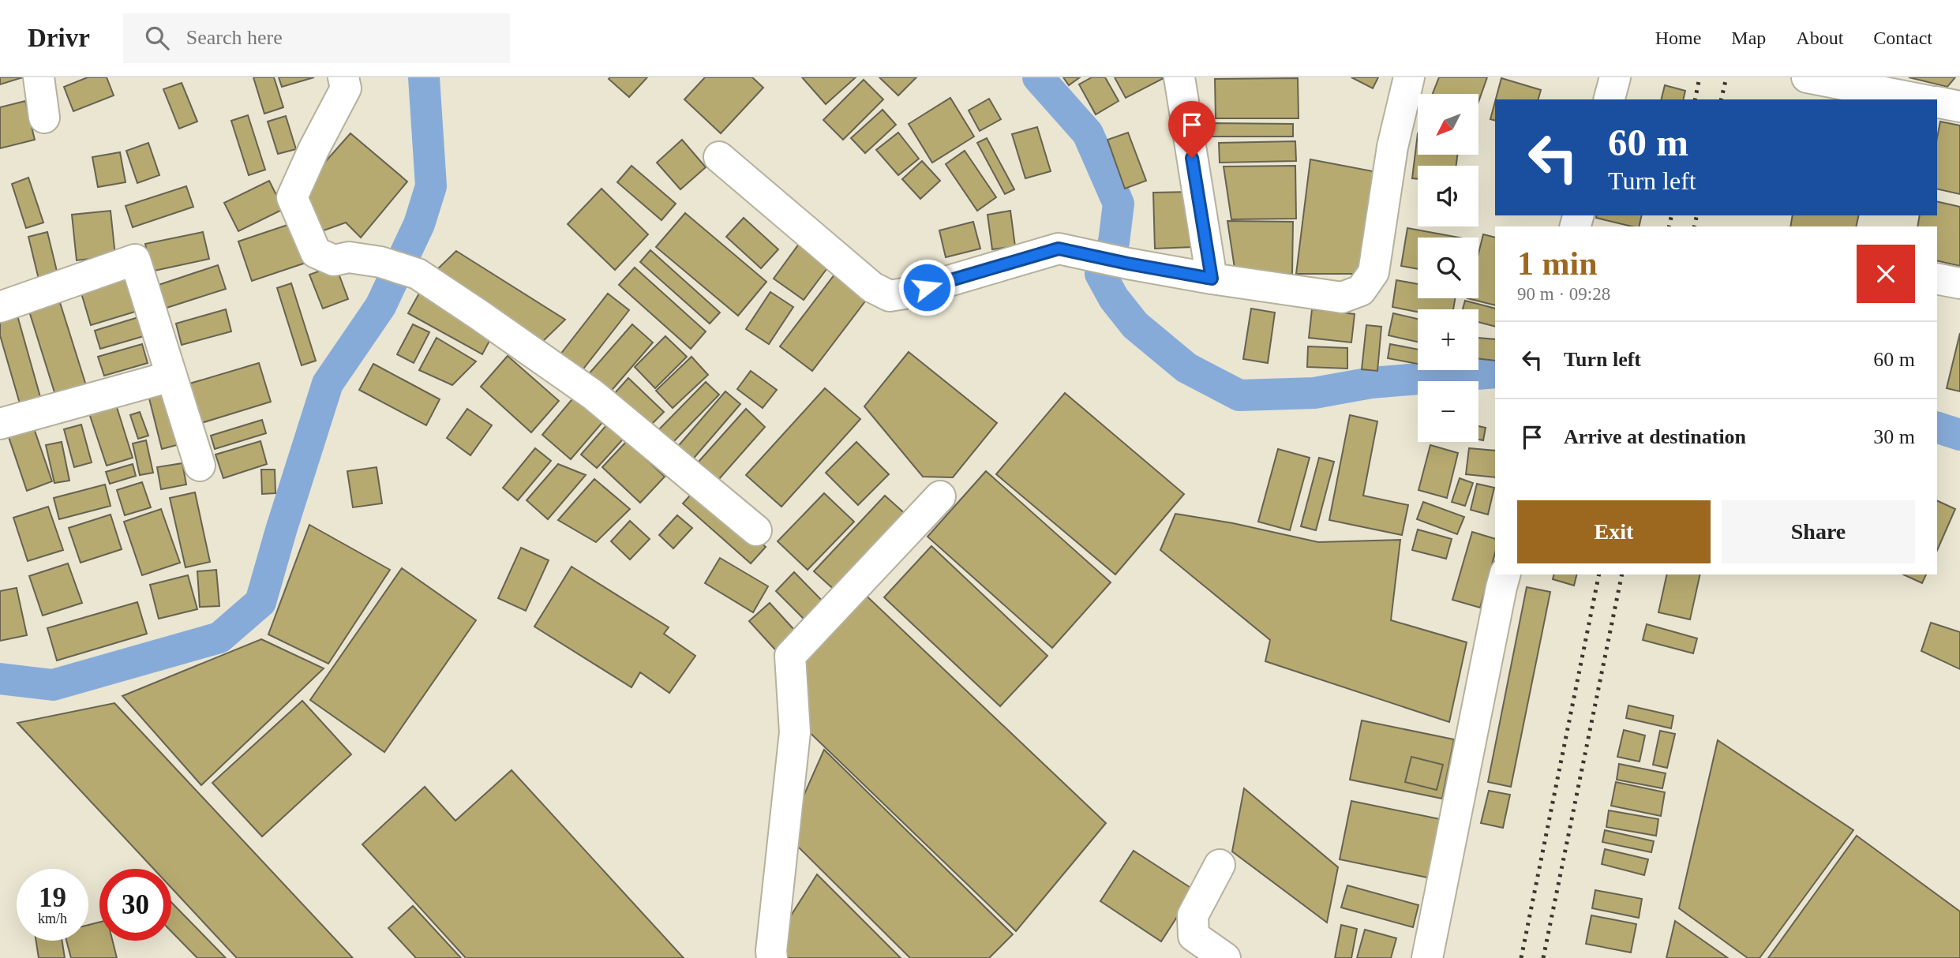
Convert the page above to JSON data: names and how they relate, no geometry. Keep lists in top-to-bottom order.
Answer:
{
  "north": "bottom left",
  "page": {
    "header": "Drivr",
    "search": "Search here",
    "nav": [
      "Home",
      "Map",
      "About",
      "Contact"
    ],
    "map_buttons": ["+", "−"],
    "turn": ["60 m", "Turn left"],
    "heading": ["1 min", "90 m · 09:28"],
    "list": [
      {
        "name": "Turn left",
        "value": "60 m"
      },
      {
        "name": "Arrive at destination",
        "value": "30 m"
      }
    ],
    "buttons": ["Exit", "Share"],
    "speed": "19 km/h",
    "limit": "30"
  }
}
